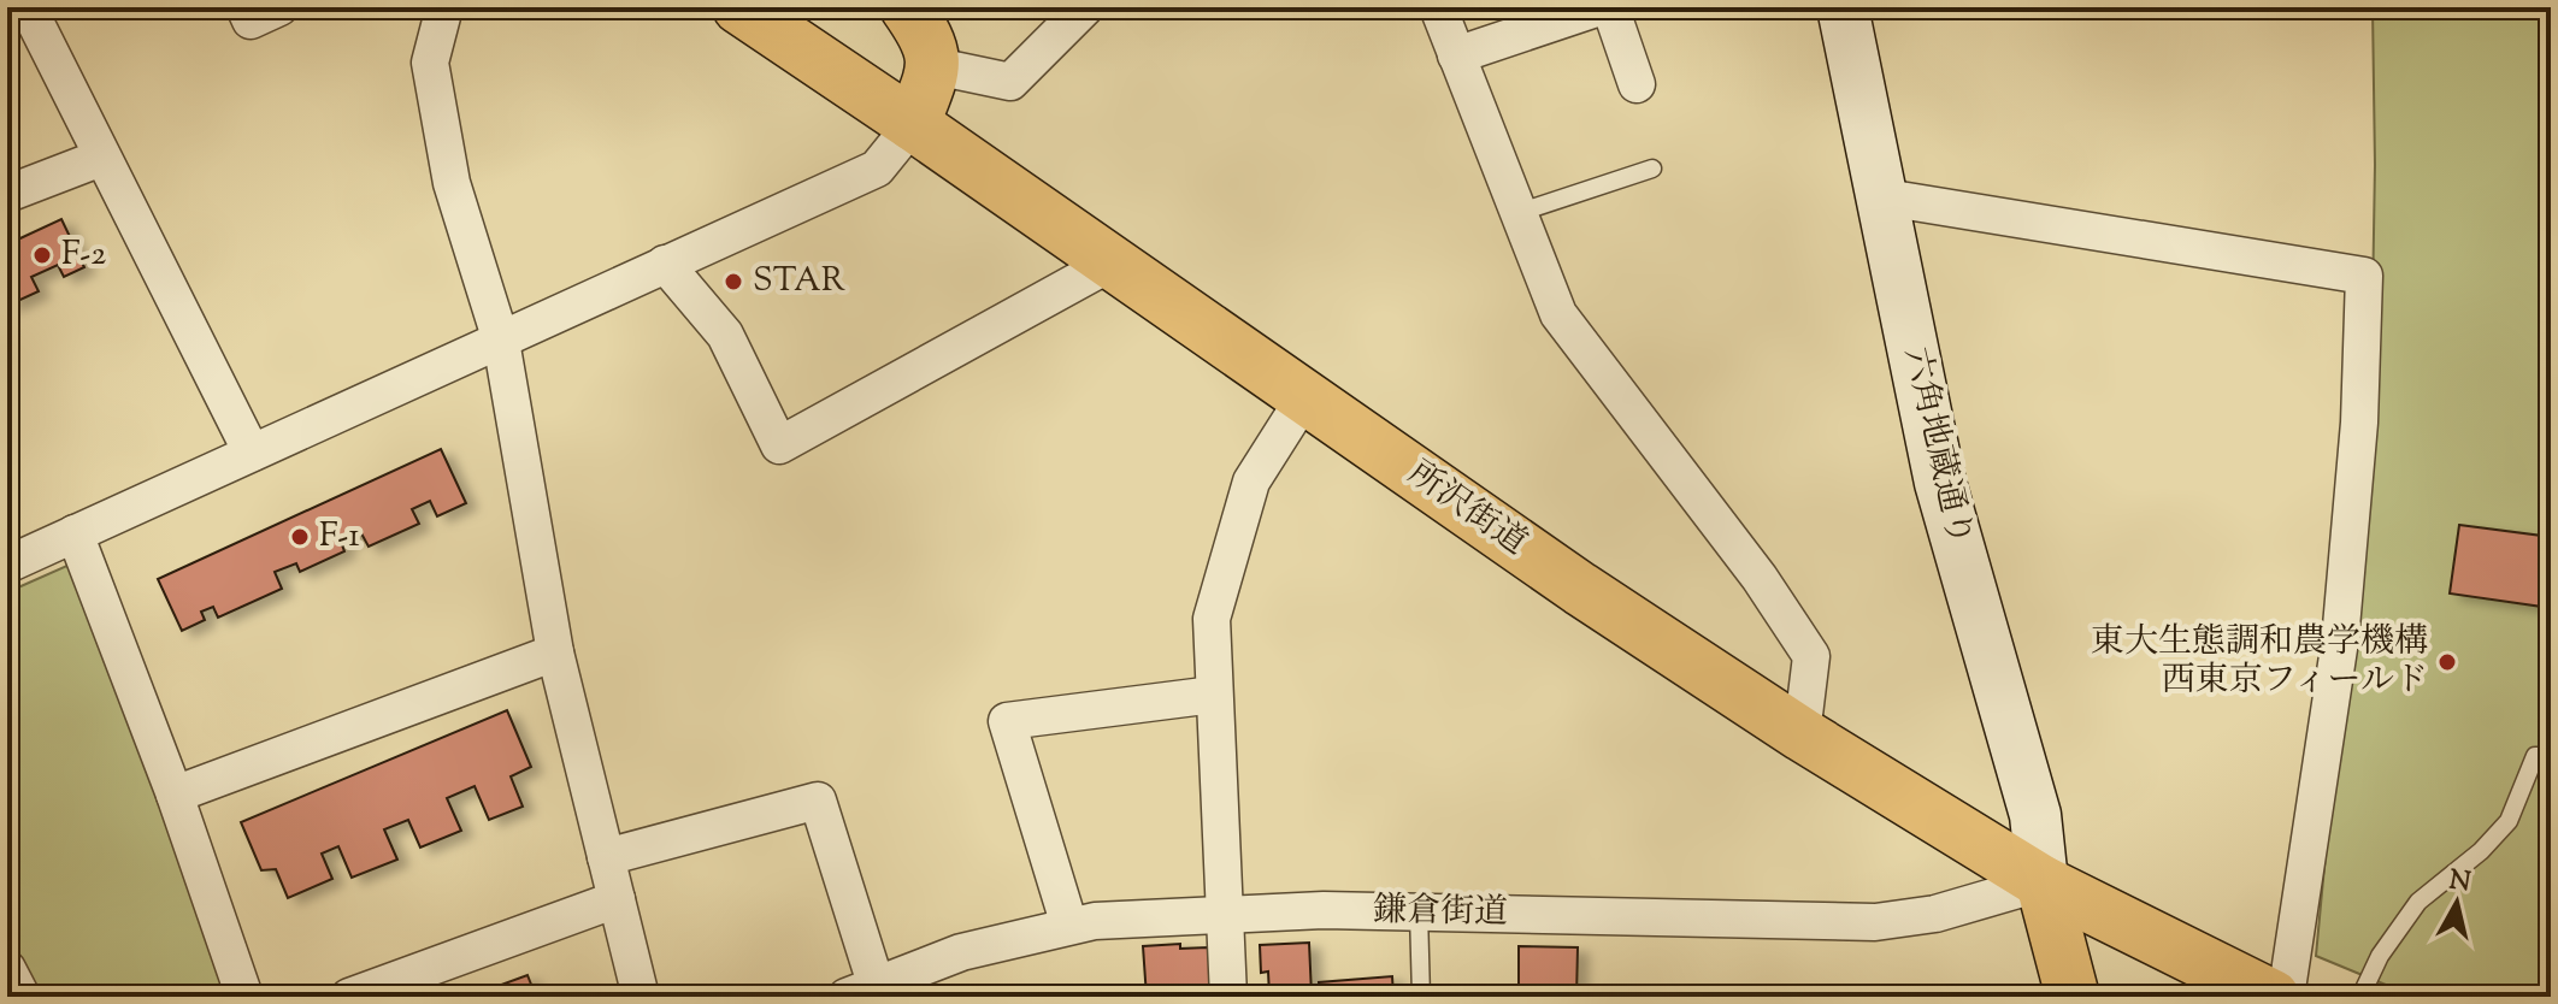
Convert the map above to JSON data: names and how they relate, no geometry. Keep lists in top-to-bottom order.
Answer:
{
  "streets": {
    "main road": ["所沢街道"],
    "street": ["六角地蔵通り", "鎌倉街道"]
  },
  "crossings": [
    ["六角地蔵通り", "所沢街道"],
    ["六角地蔵通り", "鎌倉街道"],
    ["所沢街道", "鎌倉街道"]
  ],
  "places": [
    "F-2",
    "STAR",
    "F-1",
    "東大生態調和農学機構 西東京フィールド"
  ],
  "north": "top"
}
